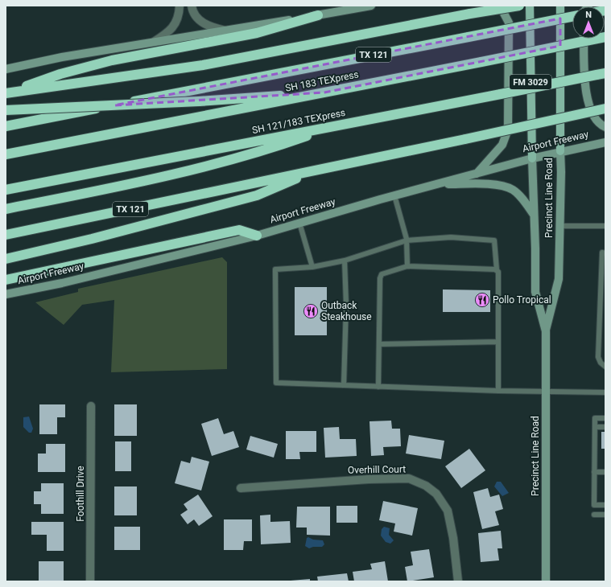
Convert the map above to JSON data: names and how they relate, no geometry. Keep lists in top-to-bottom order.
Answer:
{
  "streets": {
    "highway": ["TX 121", "SH 183 TEXpress", "SH 121/183 TEXpress"],
    "main road": ["FM 3029", "Airport Freeway", "Precinct Line Road"],
    "street": ["Overhill Court", "Foothill Drive"]
  },
  "crossings": [
    ["Airport Freeway", "Precinct Line Road"]
  ],
  "places": {
    "restaurant": ["Pollo Tropical", "Outback Steakhouse"]
  },
  "north": "top"
}
